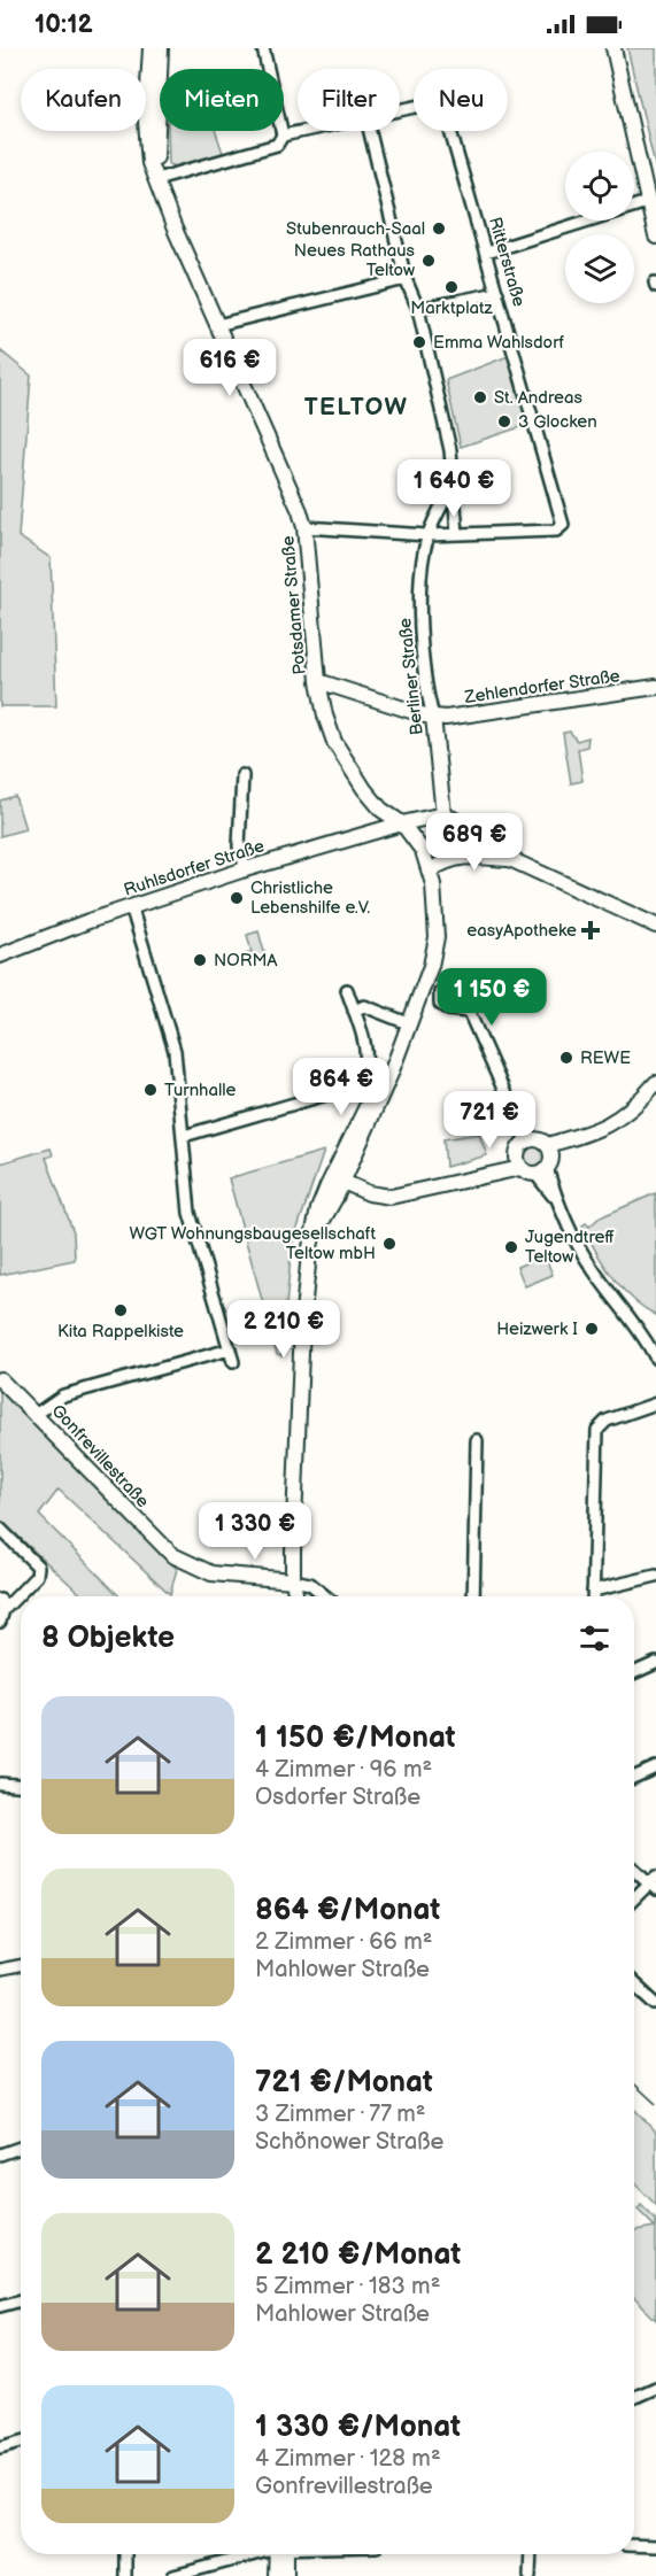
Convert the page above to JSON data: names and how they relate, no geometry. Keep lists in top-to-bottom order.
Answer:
{
  "streets": {
    "street": [
      "Ritterstraße",
      "Potsdamer Straße",
      "Berliner Straße",
      "Zehlendorfer Straße",
      "Ruhlsdorfer Straße",
      "Gonfrevillestraße"
    ]
  },
  "crossings": [
    ["Ritterstraße", "Potsdamer Straße"],
    ["Ritterstraße", "Berliner Straße"],
    ["Potsdamer Straße", "Ruhlsdorfer Straße"],
    ["Potsdamer Straße", "Gonfrevillestraße"],
    ["Berliner Straße", "Zehlendorfer Straße"],
    ["Berliner Straße", "Ruhlsdorfer Straße"]
  ],
  "districts": ["TELTOW"],
  "places": {
    "other": [
      "Stubenrauch-Saal",
      "Neues Rathaus Teltow",
      "Marktplatz",
      "Emma Wahlsdorf",
      "St. Andreas",
      "3 Glocken",
      "Christliche Lebenshilfe e.V.",
      "NORMA",
      "REWE",
      "Turnhalle",
      "WGT Wohnungsbaugesellschaft Teltow mbH",
      "Jugendtreff Teltow",
      "Kita Rappelkiste",
      "Heizwerk I"
    ],
    "health": ["easyApotheke"]
  },
  "page": {
    "status": "10:12",
    "chip": [
      "Kaufen",
      "Mieten",
      "Filter",
      "Neu"
    ],
    "price": [
      "616 €",
      "1 640 €",
      "689 €",
      "1 150 €",
      "864 €",
      "721 €",
      "2 210 €",
      "1 330 €"
    ],
    "heading": "8 Objekte",
    "list": [
      {
        "name": "1 150 €/Monat",
        "note": "4 Zimmer · 96 m² · Osdorfer Straße"
      },
      {
        "name": "864 €/Monat",
        "note": "2 Zimmer · 66 m² · Mahlower Straße"
      },
      {
        "name": "721 €/Monat",
        "note": "3 Zimmer · 77 m² · Schönower Straße"
      },
      {
        "name": "2 210 €/Monat",
        "note": "5 Zimmer · 183 m² · Mahlower Straße"
      },
      {
        "name": "1 330 €/Monat",
        "note": "4 Zimmer · 128 m² · Gonfrevillestraße"
      }
    ]
  }
}
